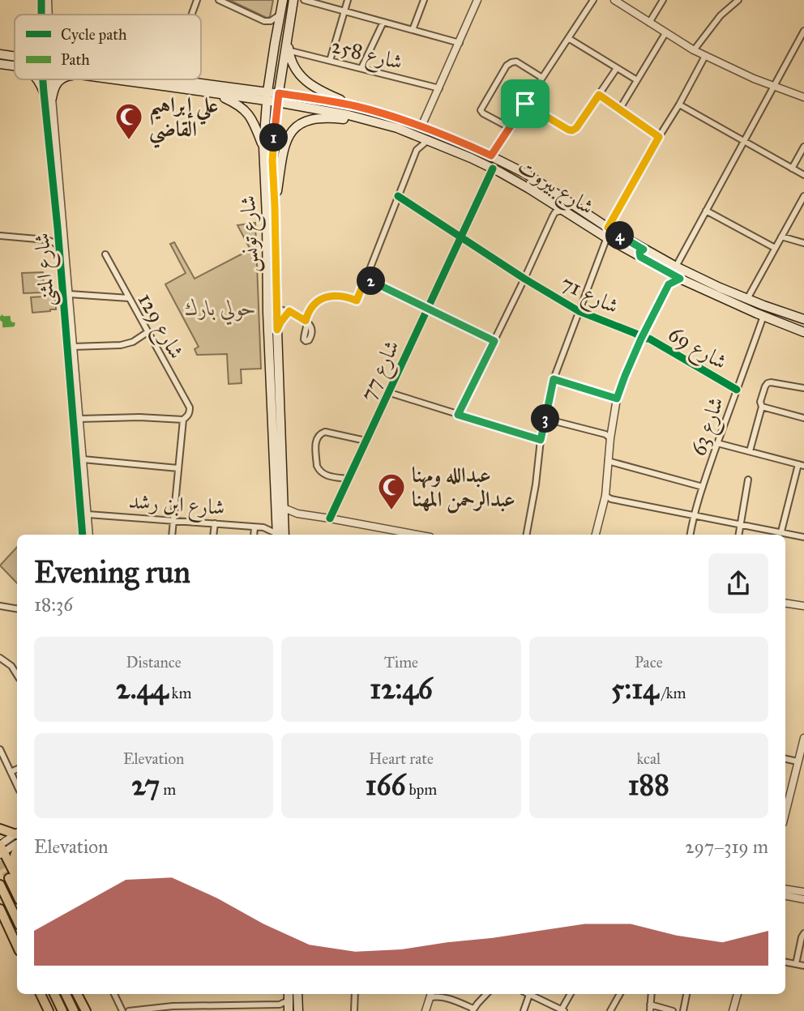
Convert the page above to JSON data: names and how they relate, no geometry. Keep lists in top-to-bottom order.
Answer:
{
  "streets": {
    "main road": ["شارع بيروت", "شارع تونس"],
    "street": [
      "شارع 258",
      "شارع المثنى",
      "شارع 71",
      "شارع 129",
      "شارع 69",
      "شارع 77",
      "شارع 63",
      "شارع ابن رشد"
    ]
  },
  "crossings": [
    ["شارع بيروت", "شارع تونس"],
    ["شارع بيروت", "شارع 77"],
    ["شارع بيروت", "شارع 63"],
    ["شارع تونس", "شارع ابن رشد"],
    ["شارع المثنى", "شارع ابن رشد"],
    ["شارع 71", "شارع 69"],
    ["شارع 69", "شارع 63"]
  ],
  "parks": ["حولي بارك"],
  "places": {
    "mosque": ["علي إبراهيم القاضي", "عبدالله ومهنا عبدالرحمن المهنا"]
  },
  "legend": ["Cycle path", "Path"],
  "page": {
    "pins": [
      "1",
      "4",
      "2",
      "3"
    ],
    "heading": ["Evening run", "18:36"],
    "stats": [
      ["Distance", "2.44 km"],
      ["Time", "12:46"],
      ["Pace", "5:14 /km"],
      ["Elevation", "27 m"],
      ["Heart rate", "166 bpm"],
      ["kcal", "188"]
    ],
    "chart": ["Elevation", "297–319 m"]
  }
}
